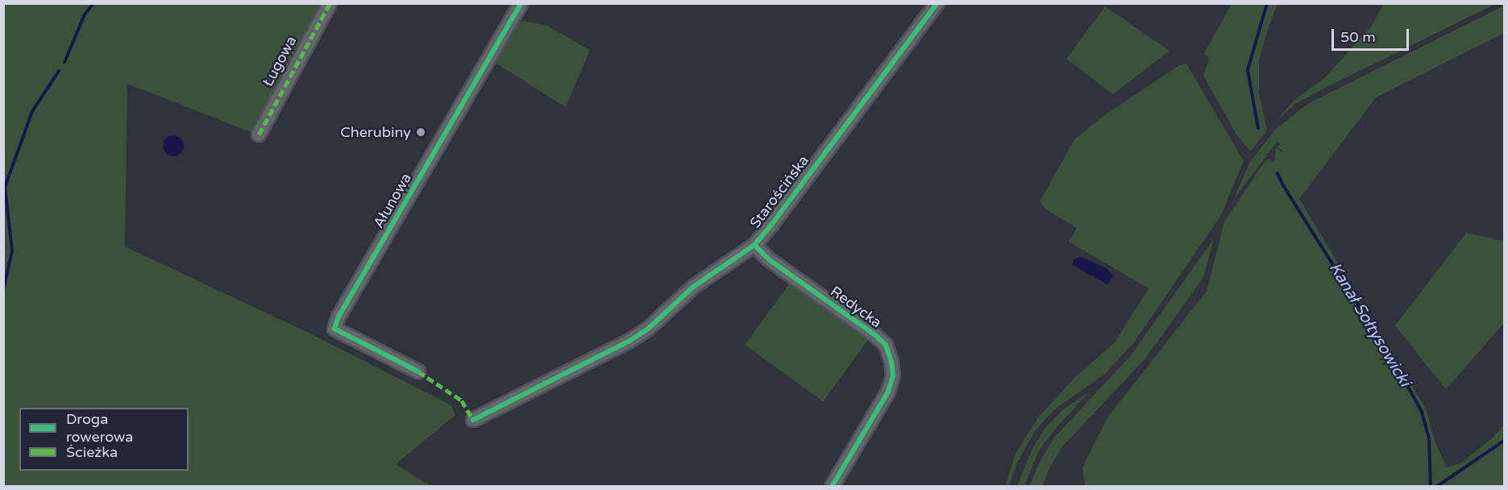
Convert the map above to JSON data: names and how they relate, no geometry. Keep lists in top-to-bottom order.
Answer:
{
  "streets": {
    "street": [
      "Ługowa",
      "Starościńska",
      "Ałunowa",
      "Redycka"
    ]
  },
  "crossings": [
    ["Starościńska", "Redycka"]
  ],
  "water": ["Kanał Sołtysowicki"],
  "places": ["Cherubiny"],
  "legend": ["Droga rowerowa", "Ścieżka"],
  "scale_bar": "50 m"
}
